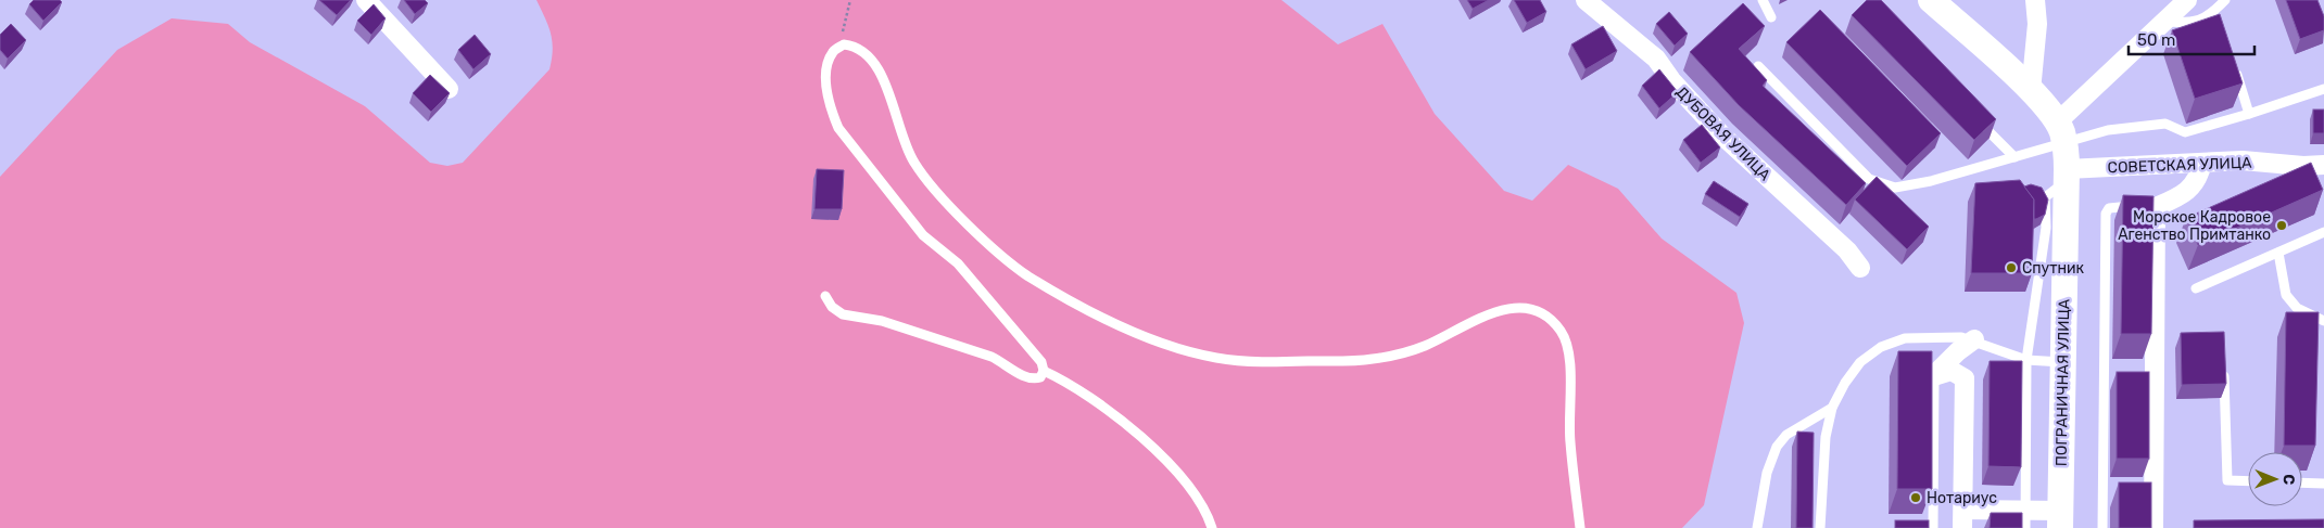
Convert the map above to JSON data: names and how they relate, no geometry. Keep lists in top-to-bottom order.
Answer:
{
  "streets": {
    "main road": ["ПОГРАНИЧНАЯ УЛИЦА"],
    "street": ["ДУБОВАЯ УЛИЦА", "СОВЕТСКАЯ УЛИЦА"]
  },
  "crossings": [
    ["СОВЕТСКАЯ УЛИЦА", "ПОГРАНИЧНАЯ УЛИЦА"]
  ],
  "places": ["Морское Кадровое Агенство Примтанко", "Спутник", "Нотариус"],
  "scale_bar": "50 m",
  "north": "right"
}
